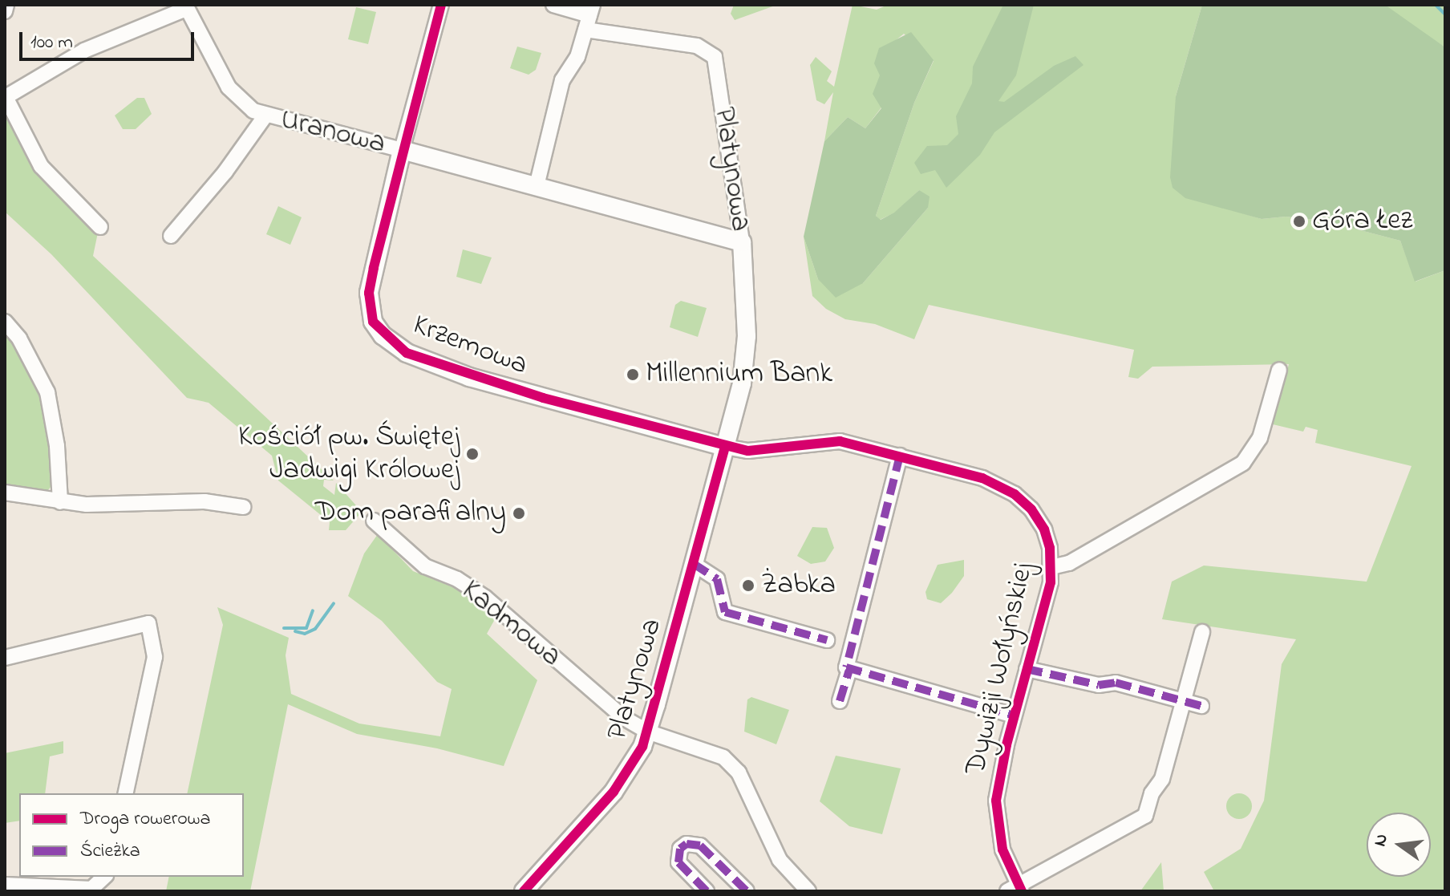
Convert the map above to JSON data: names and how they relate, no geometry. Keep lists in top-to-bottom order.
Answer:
{
  "streets": {
    "street": [
      "Uranowa",
      "Platynowa",
      "Krzemowa",
      "Kadmowa",
      "Dywizji Wołyńskiej"
    ]
  },
  "crossings": [
    ["Uranowa", "Platynowa"],
    ["Uranowa", "Krzemowa"],
    ["Platynowa", "Krzemowa"],
    ["Platynowa", "Kadmowa"],
    ["Platynowa", "Dywizji Wołyńskiej"],
    ["Krzemowa", "Dywizji Wołyńskiej"]
  ],
  "places": [
    "Góra Łez",
    "Millennium Bank",
    "Kościół pw. Świętej Jadwigi Królowej",
    "Dom parafialny",
    "Żabka"
  ],
  "legend": ["Droga rowerowa", "Ścieżka"],
  "scale_bar": "100 m",
  "north": "left"
}
